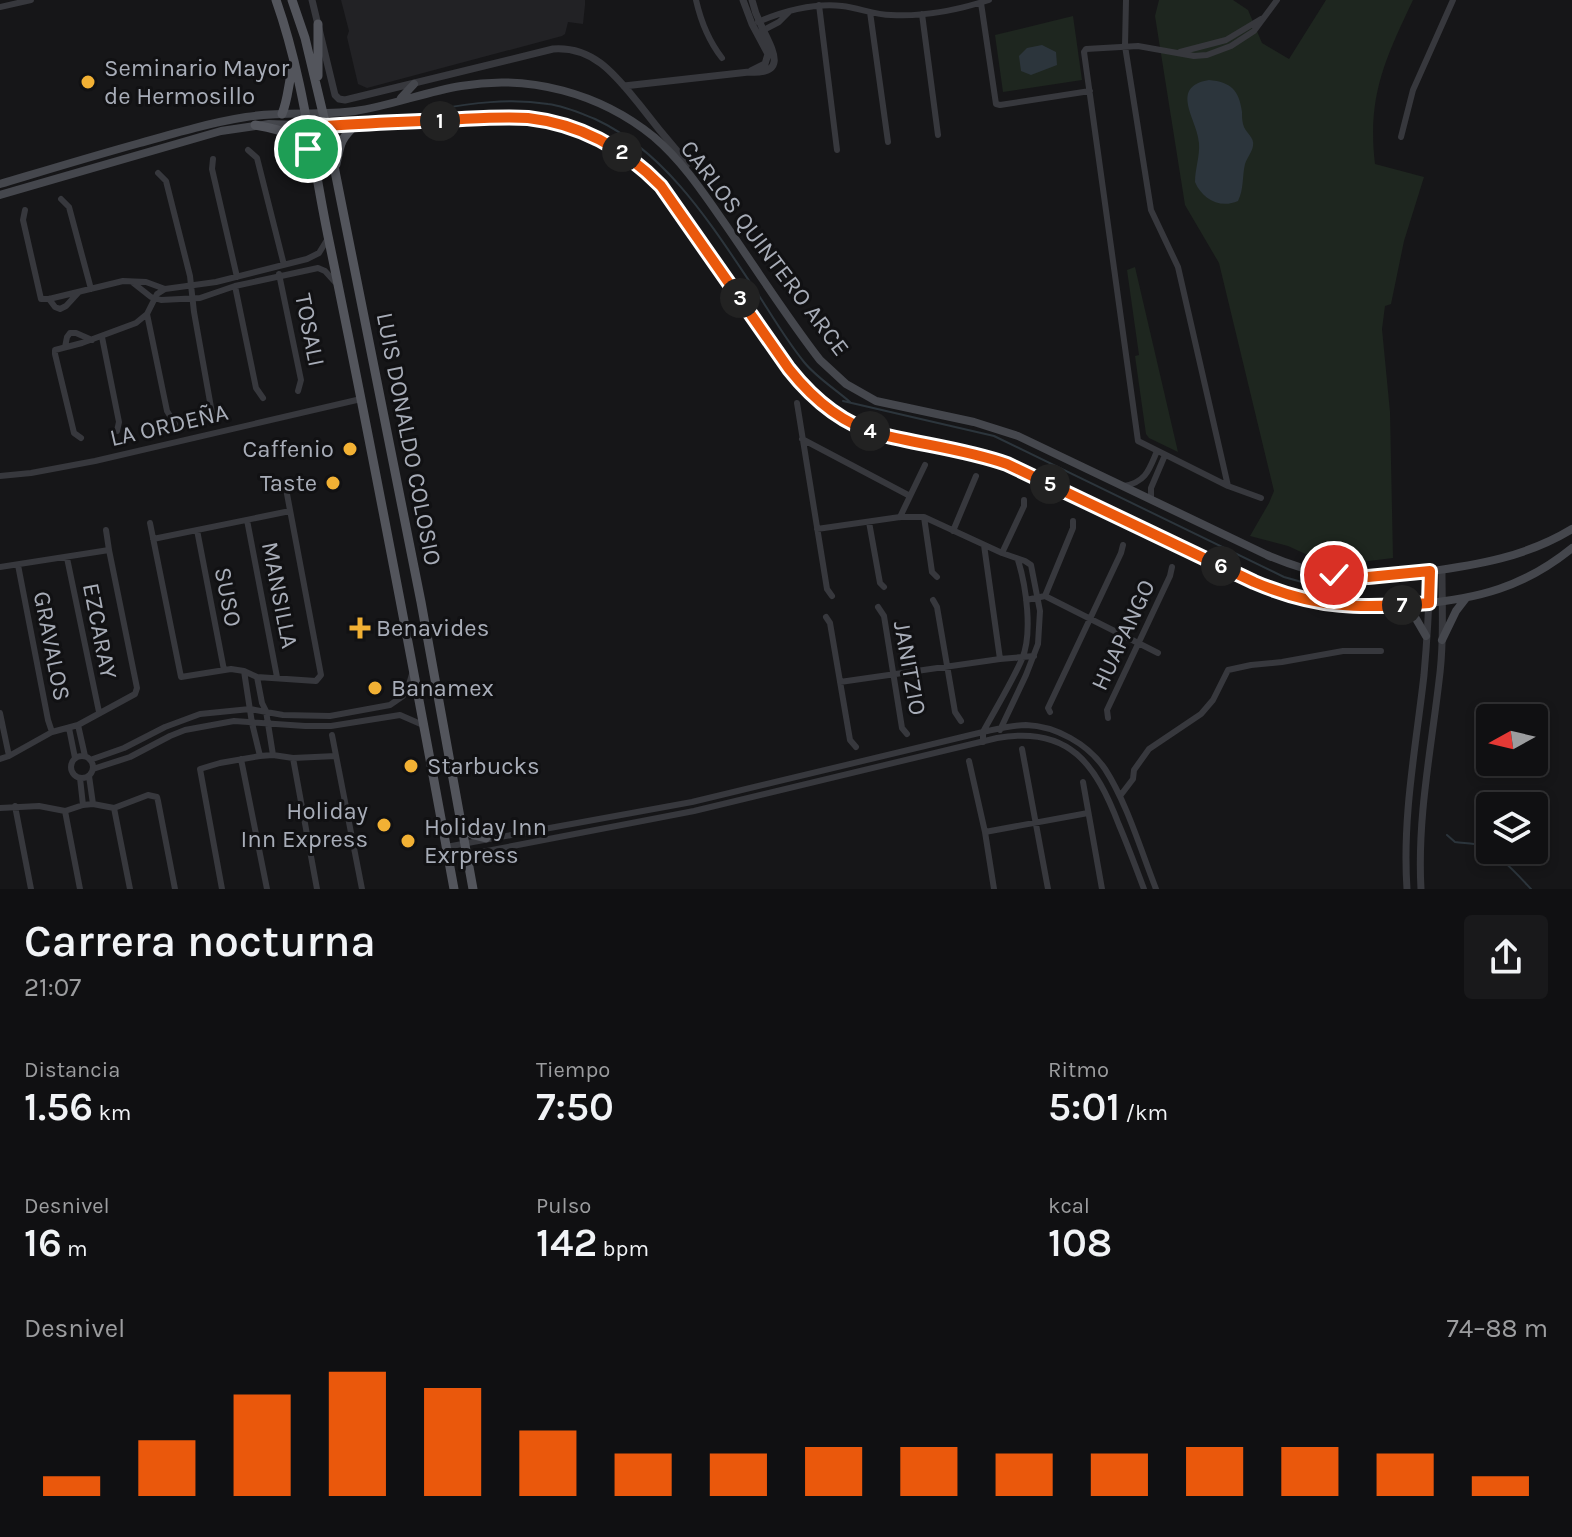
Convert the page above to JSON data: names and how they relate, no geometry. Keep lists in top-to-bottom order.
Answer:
{
  "streets": {
    "main road": ["CARLOS QUINTERO ARCE", "LUIS DONALDO COLOSIO"],
    "street": [
      "TOSALI",
      "LA ORDEÑA",
      "MANSILLA",
      "SUSO",
      "EZCARAY",
      "HUAPANGO",
      "GRAVALOS",
      "JANITZIO"
    ]
  },
  "crossings": [
    ["CARLOS QUINTERO ARCE", "LUIS DONALDO COLOSIO"],
    ["LA ORDEÑA", "LUIS DONALDO COLOSIO"]
  ],
  "places": {
    "other": [
      "Seminario Mayor de Hermosillo",
      "Caffenio",
      "Taste",
      "Banamex",
      "Starbucks",
      "Holiday Inn Express",
      "Holiday Inn Exrpress"
    ],
    "health": ["Benavides"]
  },
  "north": "left",
  "page": {
    "pins": [
      "1",
      "2",
      "3",
      "4",
      "5",
      "6",
      "7"
    ],
    "heading": ["Carrera nocturna", "21:07"],
    "stats": [
      ["Distancia", "1.56 km"],
      ["Tiempo", "7:50"],
      ["Ritmo", "5:01 /km"],
      ["Desnivel", "16 m"],
      ["Pulso", "142 bpm"],
      ["kcal", "108"]
    ],
    "chart": ["Desnivel", "74–88 m"]
  }
}
